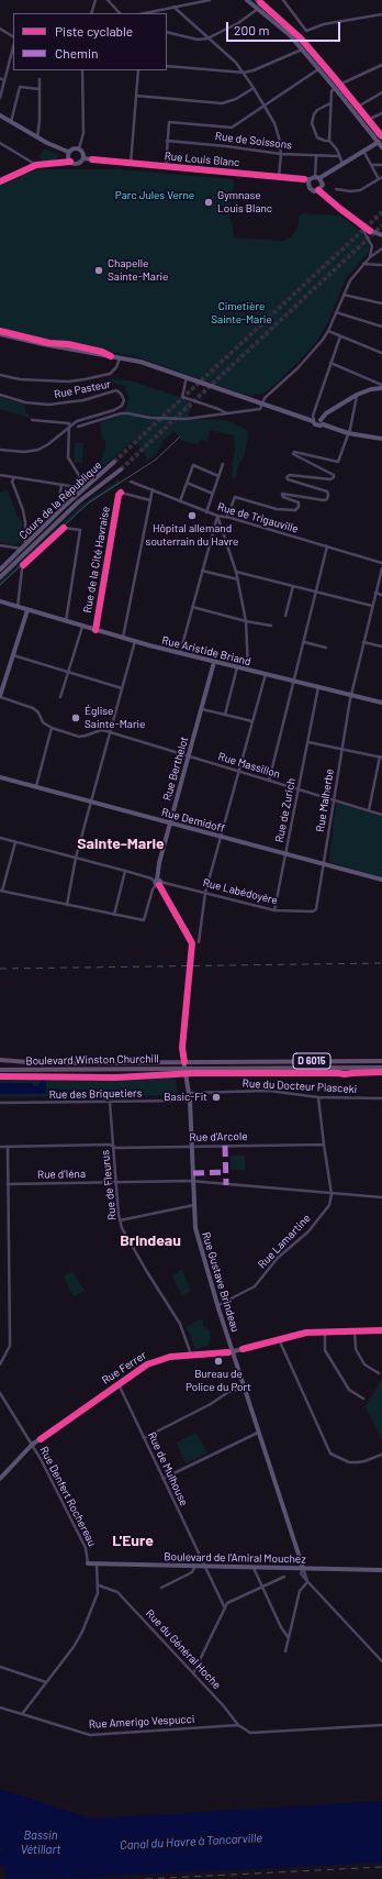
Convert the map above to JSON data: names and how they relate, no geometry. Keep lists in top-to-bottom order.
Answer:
{
  "streets": {
    "main road": ["Boulevard Winston Churchill", "D 6015"],
    "street": [
      "Rue de Soissons",
      "Rue Louis Blanc",
      "Rue Pasteur",
      "Cours de la République",
      "Rue de Trigauville",
      "Rue de la Cité Havraise",
      "Rue Aristide Briand",
      "Rue Massillon",
      "Rue Berthelot",
      "Rue Malherbe",
      "Rue de Zurich",
      "Rue Demidoff",
      "Rue Labédoyère",
      "Rue du Docteur Piasceki",
      "Rue des Briquetiers",
      "Rue d'Arcole",
      "Rue d'Iéna",
      "Rue de Fleurus",
      "Rue Lamartine",
      "Rue Gustave Brindeau",
      "Rue Ferrer",
      "Rue de Mulhouse",
      "Rue Denfert Rochereau",
      "Boulevard de l'Amiral Mouchez",
      "Rue du Général Hoche",
      "Rue Amerigo Vespucci"
    ]
  },
  "crossings": [
    ["Rue de la Cité Havraise", "Rue Aristide Briand"],
    ["Rue Aristide Briand", "Rue Berthelot"],
    ["Rue Aristide Briand", "Rue Malherbe"],
    ["Rue Aristide Briand", "Rue de Zurich"],
    ["Rue Massillon", "Rue Berthelot"],
    ["Rue Massillon", "Rue Malherbe"],
    ["Rue Massillon", "Rue de Zurich"],
    ["Rue Berthelot", "Rue Demidoff"],
    ["Rue Berthelot", "Rue Labédoyère"],
    ["Rue Malherbe", "Rue Demidoff"],
    ["Rue Malherbe", "Rue Labédoyère"],
    ["Rue de Zurich", "Rue Demidoff"],
    ["Rue de Zurich", "Rue Labédoyère"],
    ["Boulevard Winston Churchill", "Rue Gustave Brindeau"],
    ["Rue du Docteur Piasceki", "Rue Gustave Brindeau"],
    ["Rue des Briquetiers", "Rue de Fleurus"],
    ["Rue des Briquetiers", "Rue Gustave Brindeau"],
    ["Rue d'Arcole", "Rue de Fleurus"],
    ["Rue d'Arcole", "Rue Gustave Brindeau"],
    ["Rue d'Iéna", "Rue de Fleurus"],
    ["Rue d'Iéna", "Rue Lamartine"],
    ["Rue d'Iéna", "Rue Gustave Brindeau"],
    ["Rue de Fleurus", "Rue Ferrer"],
    ["Rue Lamartine", "Rue Gustave Brindeau"],
    ["Rue Gustave Brindeau", "Rue Ferrer"],
    ["Rue Gustave Brindeau", "Boulevard de l'Amiral Mouchez"],
    ["Rue Ferrer", "Rue de Mulhouse"],
    ["Rue Ferrer", "Rue Denfert Rochereau"],
    ["Rue de Mulhouse", "Boulevard de l'Amiral Mouchez"],
    ["Rue Denfert Rochereau", "Boulevard de l'Amiral Mouchez"],
    ["Rue du Général Hoche", "Rue Amerigo Vespucci"]
  ],
  "districts": ["Sainte-Marie", "Brindeau", "L'Eure"],
  "water": ["Bassin Vétillart", "Canal du Havre à Tancarville"],
  "parks": ["Parc Jules Verne", "Cimetière Sainte-Marie"],
  "places": [
    "Gymnase Louis Blanc",
    "Chapelle Sainte-Marie",
    "Hôpital allemand souterrain du Havre",
    "Église Sainte-Marie",
    "Basic-Fit",
    "Bureau de Police du Port"
  ],
  "legend": ["Piste cyclable", "Chemin"],
  "scale_bar": "200 m"
}
